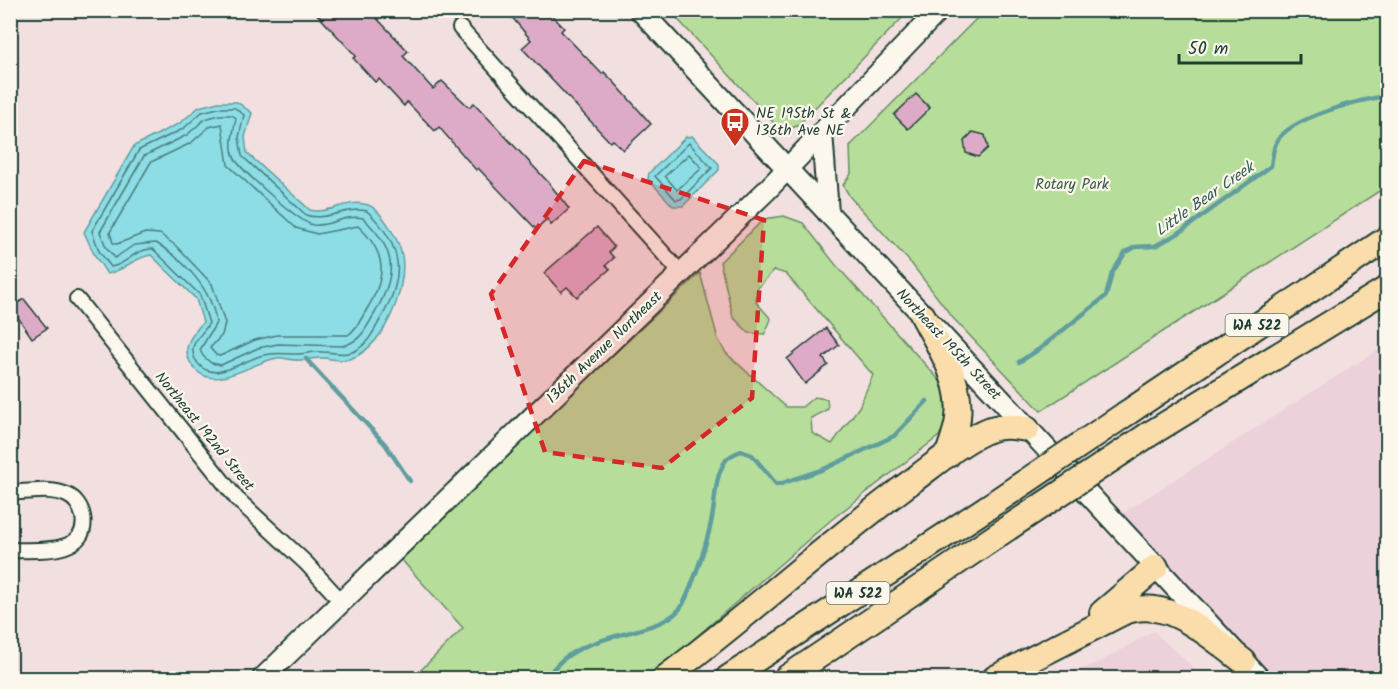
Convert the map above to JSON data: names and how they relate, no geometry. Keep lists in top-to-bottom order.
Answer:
{
  "streets": {
    "highway": ["WA 522"],
    "main road": ["Northeast 195th Street", "136th Avenue Northeast"],
    "street": ["Northeast 192nd Street"]
  },
  "crossings": [
    ["Northeast 195th Street", "136th Avenue Northeast"],
    ["136th Avenue Northeast", "Northeast 192nd Street"]
  ],
  "water": ["Little Bear Creek"],
  "parks": ["Rotary Park"],
  "places": {
    "bus stop": ["NE 195th St & 136th Ave NE"]
  },
  "scale_bar": "50 m"
}
